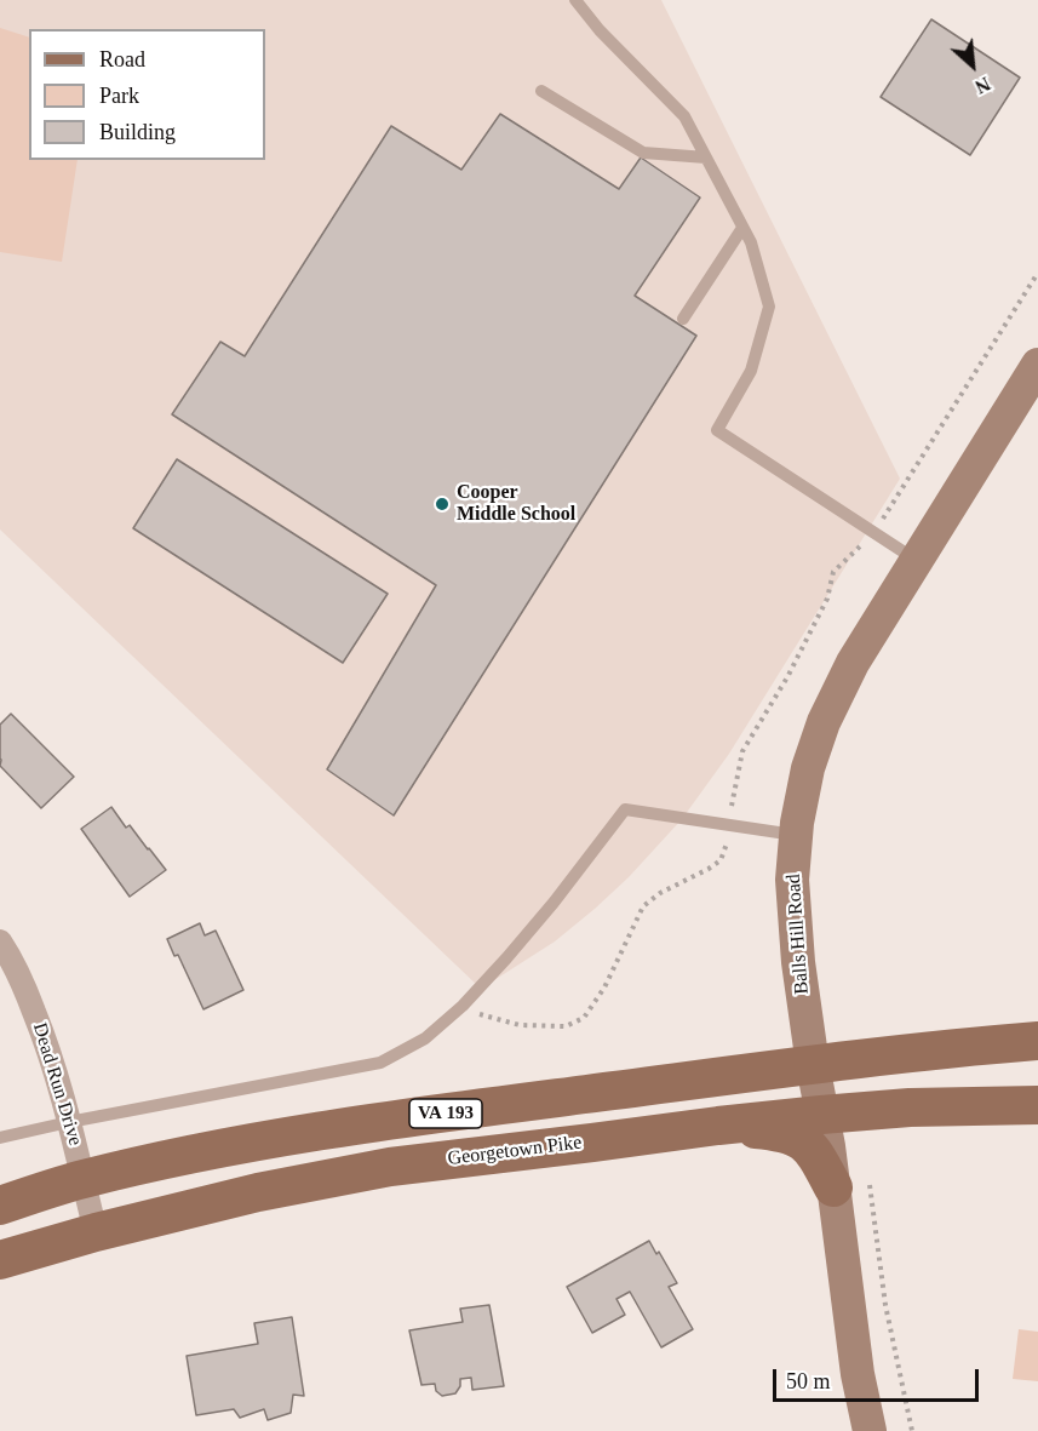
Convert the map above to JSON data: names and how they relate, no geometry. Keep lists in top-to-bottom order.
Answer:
{
  "streets": {
    "main road": ["VA 193", "Georgetown Pike"],
    "street": ["Balls Hill Road", "Dead Run Drive"]
  },
  "crossings": [
    ["Balls Hill Road", "VA 193"],
    ["Balls Hill Road", "Georgetown Pike"],
    ["Dead Run Drive", "VA 193"],
    ["Dead Run Drive", "Georgetown Pike"]
  ],
  "places": ["Cooper Middle School"],
  "legend": ["Road", "Park", "Building"],
  "scale_bar": "50 m",
  "north": "bottom right"
}
